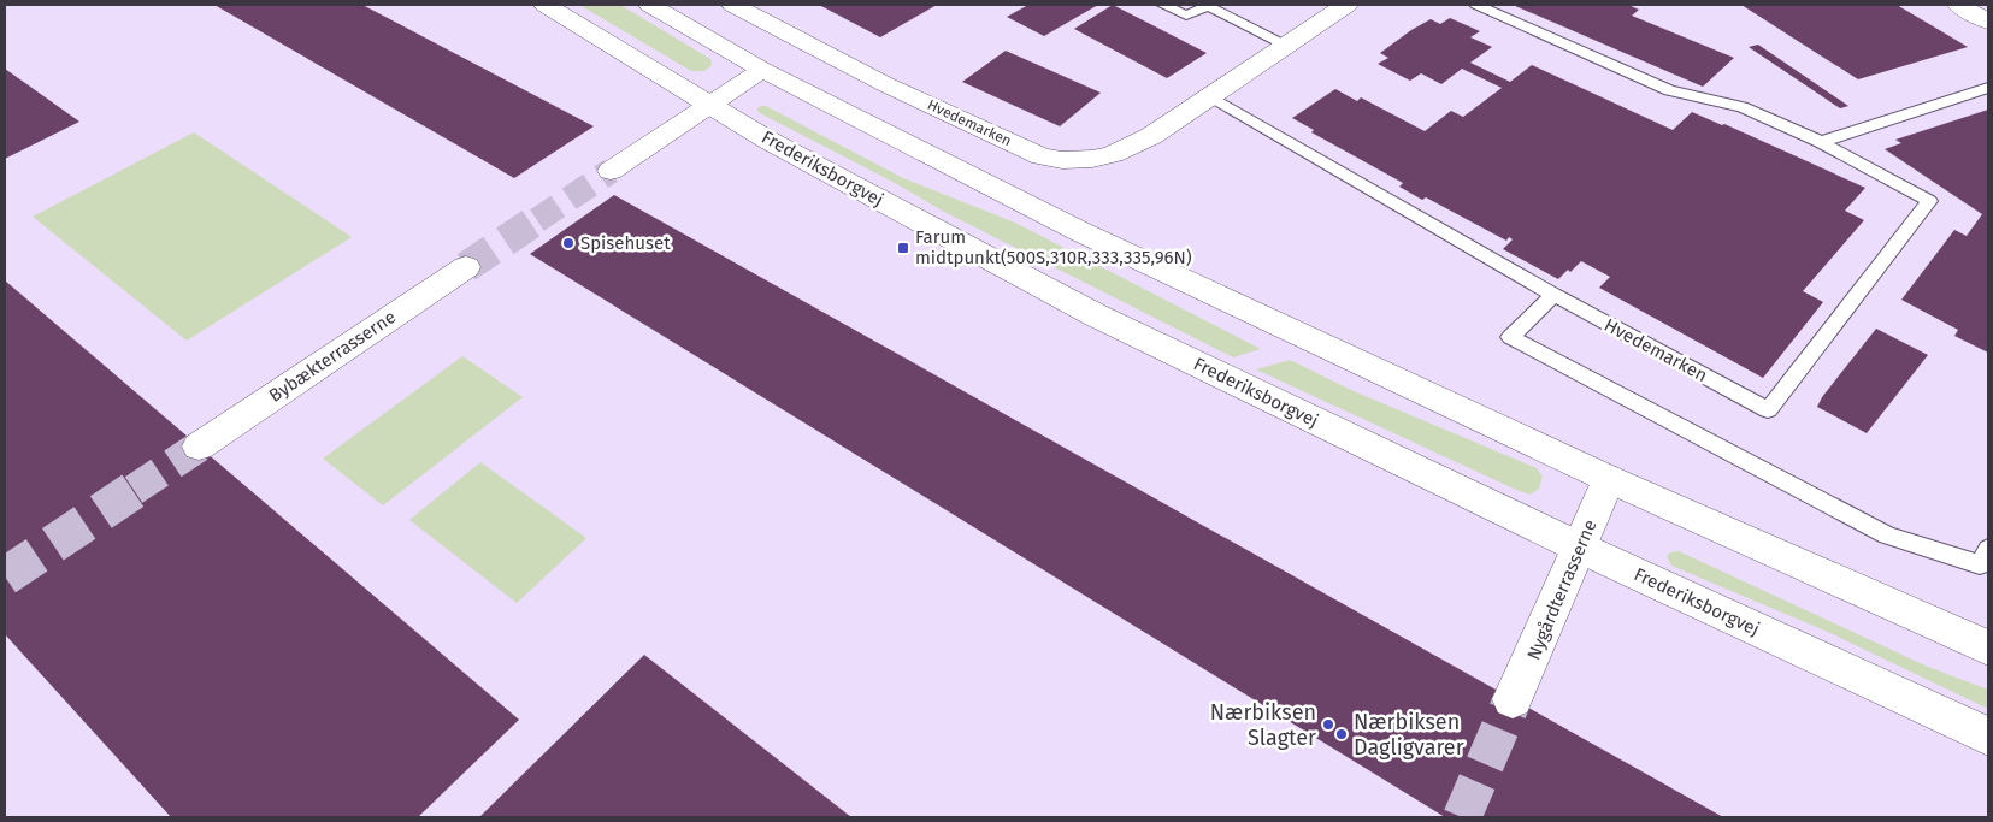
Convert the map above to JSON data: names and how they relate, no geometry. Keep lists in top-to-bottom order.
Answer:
{
  "streets": {
    "street": [
      "Hvedemarken",
      "Frederiksborgvej",
      "Bybækterrasserne",
      "Nygårdterrasserne"
    ]
  },
  "crossings": [
    ["Frederiksborgvej", "Nygårdterrasserne"]
  ],
  "places": {
    "other": ["Spisehuset", "Nærbiksen Slagter", "Nærbiksen Dagligvarer"],
    "transit": ["Farum midtpunkt(500S,310R,333,335,96N)"]
  }
}
